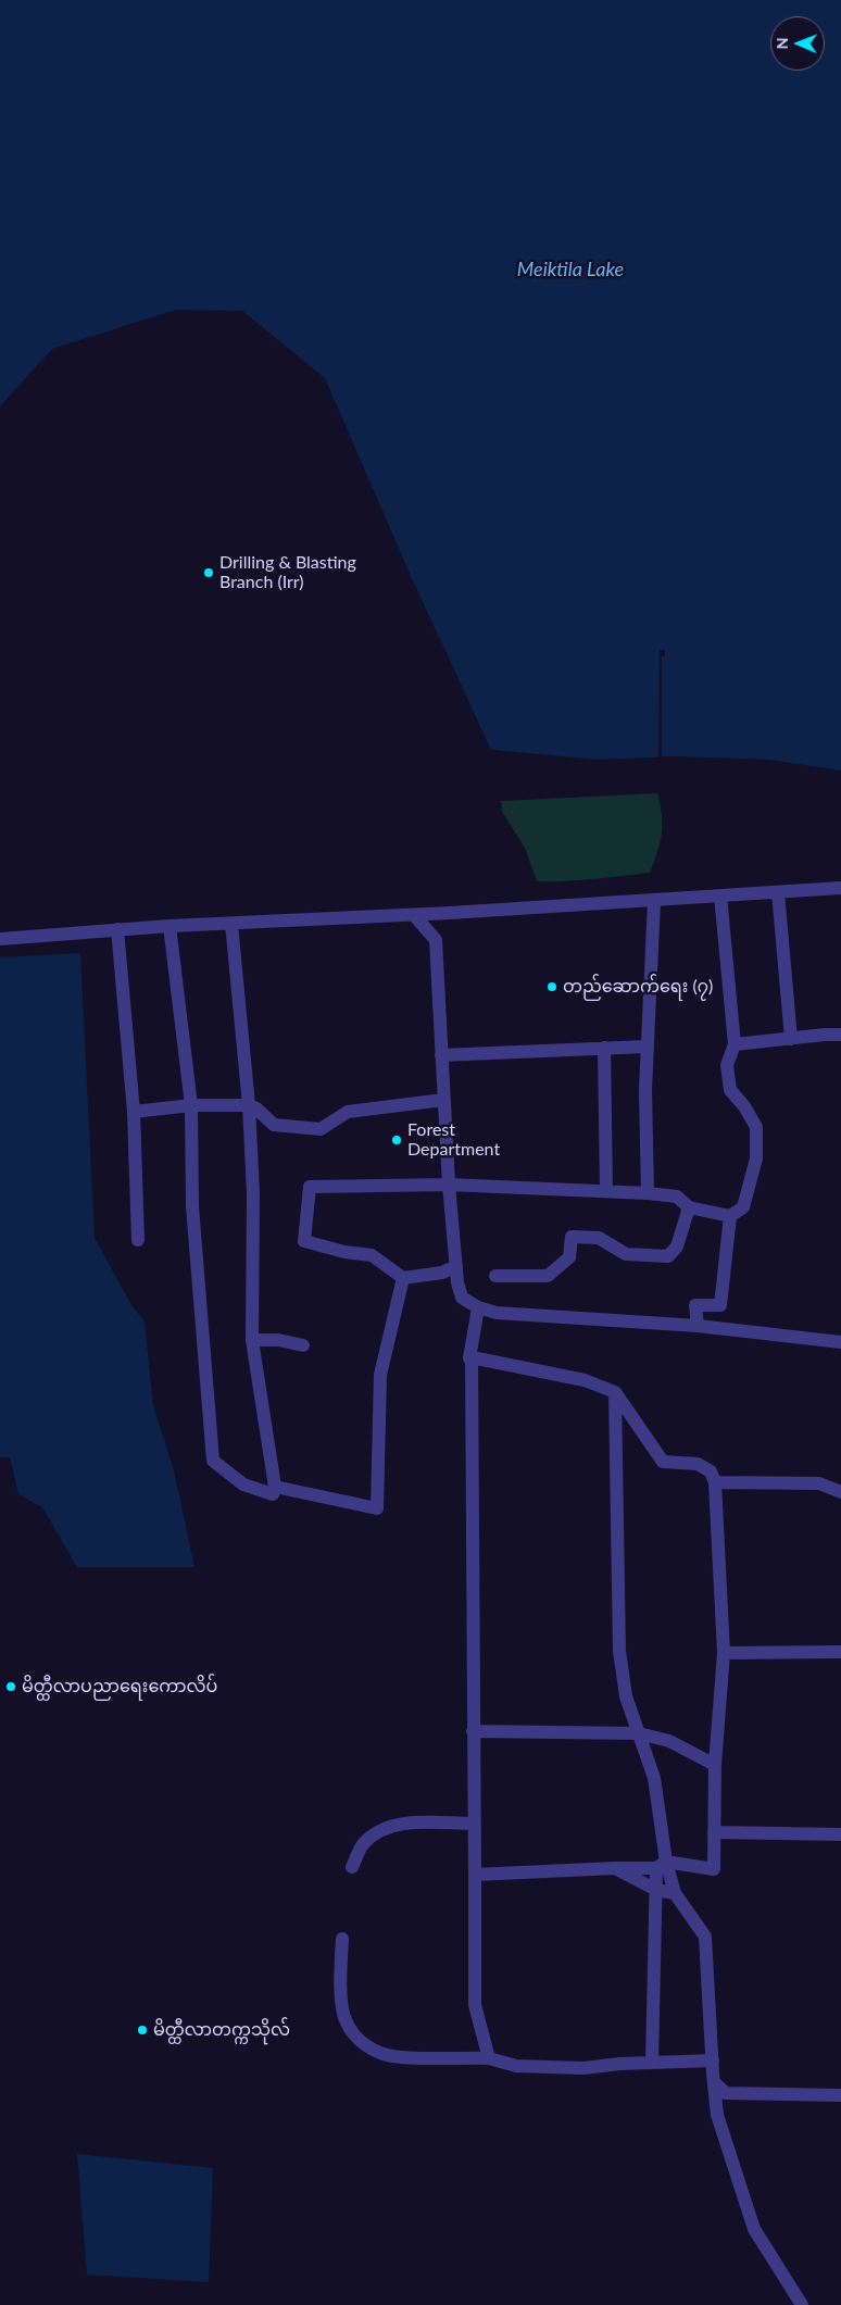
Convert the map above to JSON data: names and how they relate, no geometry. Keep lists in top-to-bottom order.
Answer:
{
  "water": ["Meiktila Lake"],
  "places": [
    "Drilling & Blasting Branch (Irr)",
    "တည်ဆောက်ရေး (၇)",
    "Forest Department",
    "မိတ္ထီလာပညာရေးကောလိပ်",
    "မိတ္ထီလာတက္ကသိုလ်"
  ],
  "north": "left"
}
